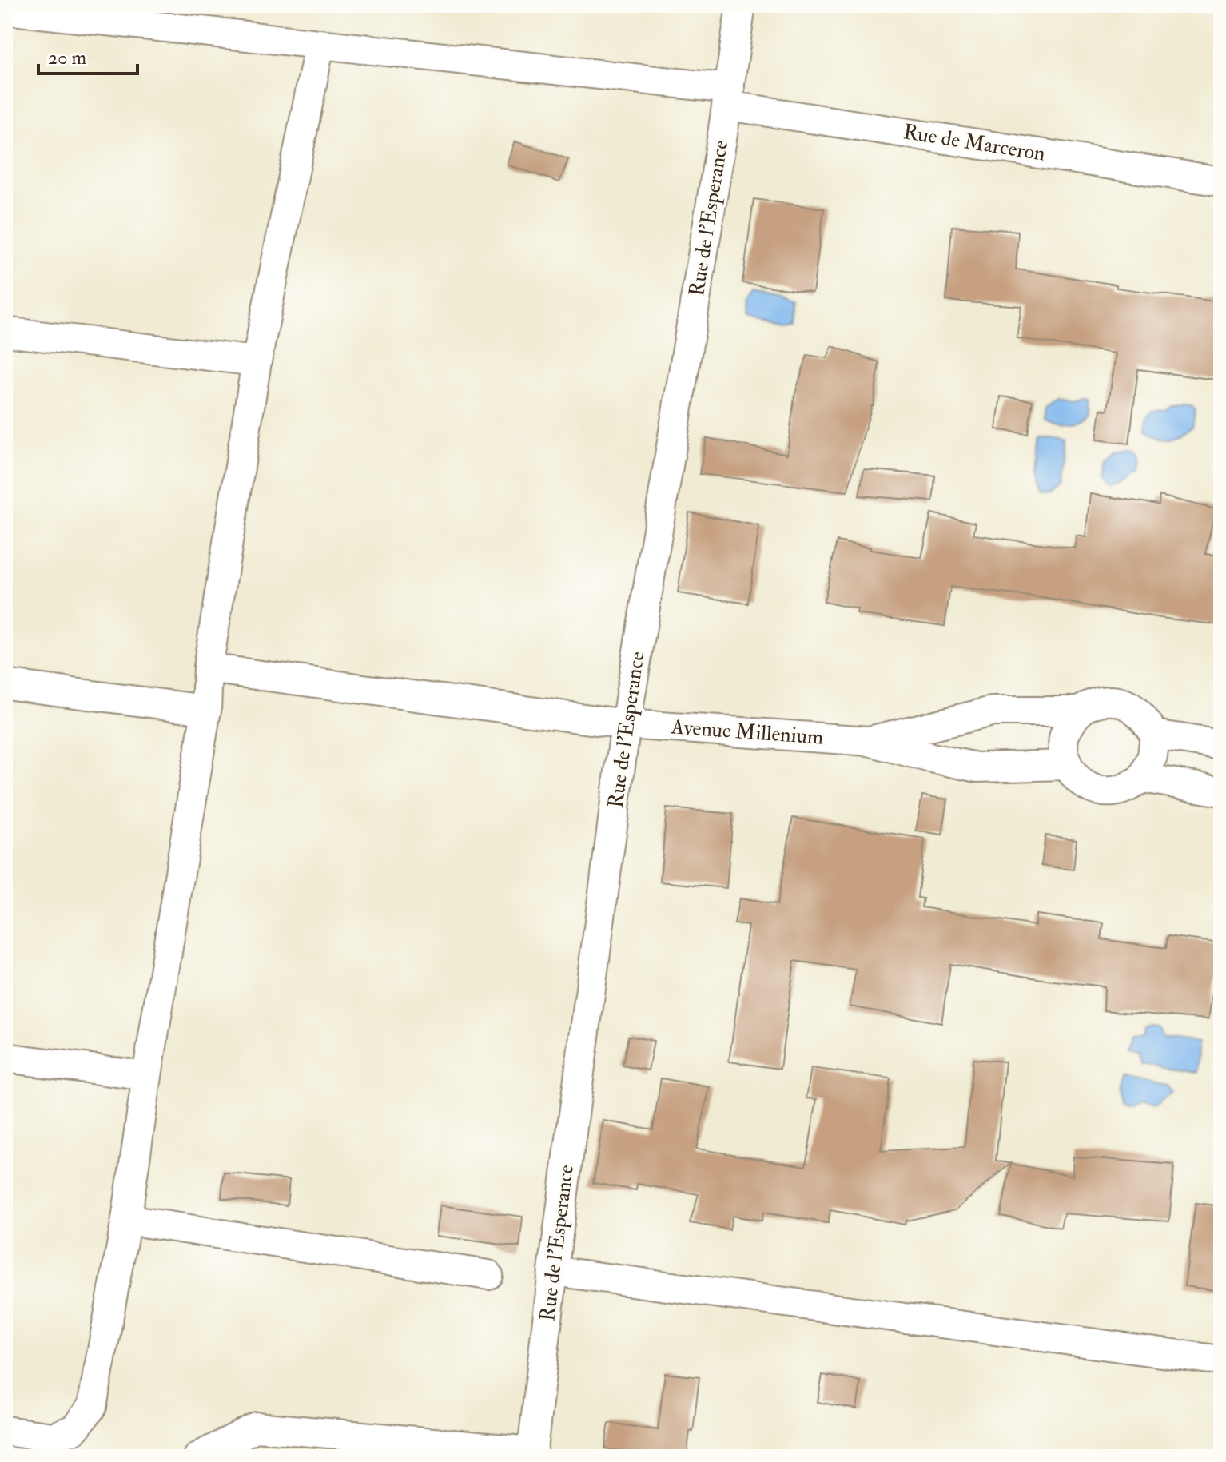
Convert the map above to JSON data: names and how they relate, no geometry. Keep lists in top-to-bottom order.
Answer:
{
  "streets": {
    "street": ["Rue de Marceron", "Rue de l'Esperance", "Avenue Millenium"]
  },
  "crossings": [
    ["Rue de Marceron", "Rue de l'Esperance"],
    ["Rue de l'Esperance", "Avenue Millenium"]
  ],
  "scale_bar": "20 m"
}
